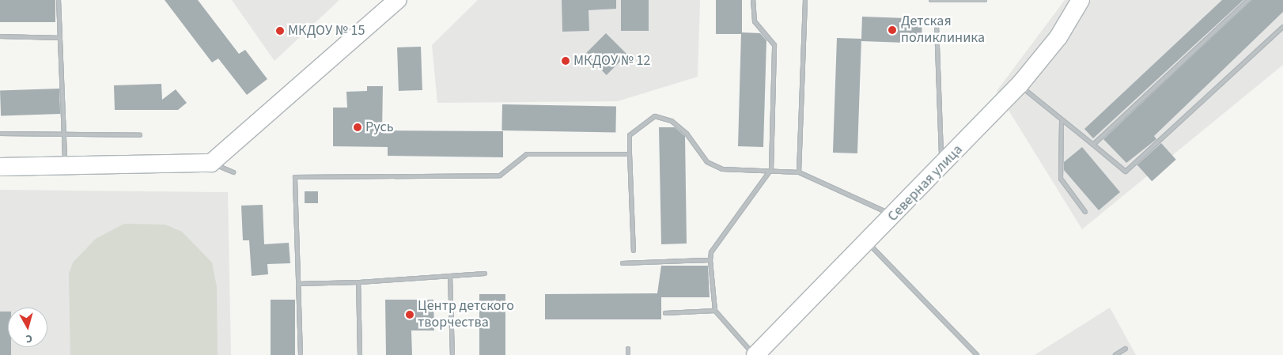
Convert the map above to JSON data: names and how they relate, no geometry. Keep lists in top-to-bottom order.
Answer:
{
  "streets": {
    "street": ["Северная улица"]
  },
  "places": [
    "Детская поликлиника",
    "МКДОУ № 15",
    "МКДОУ № 12",
    "Русь",
    "Центр детского творчества"
  ],
  "north": "bottom"
}
